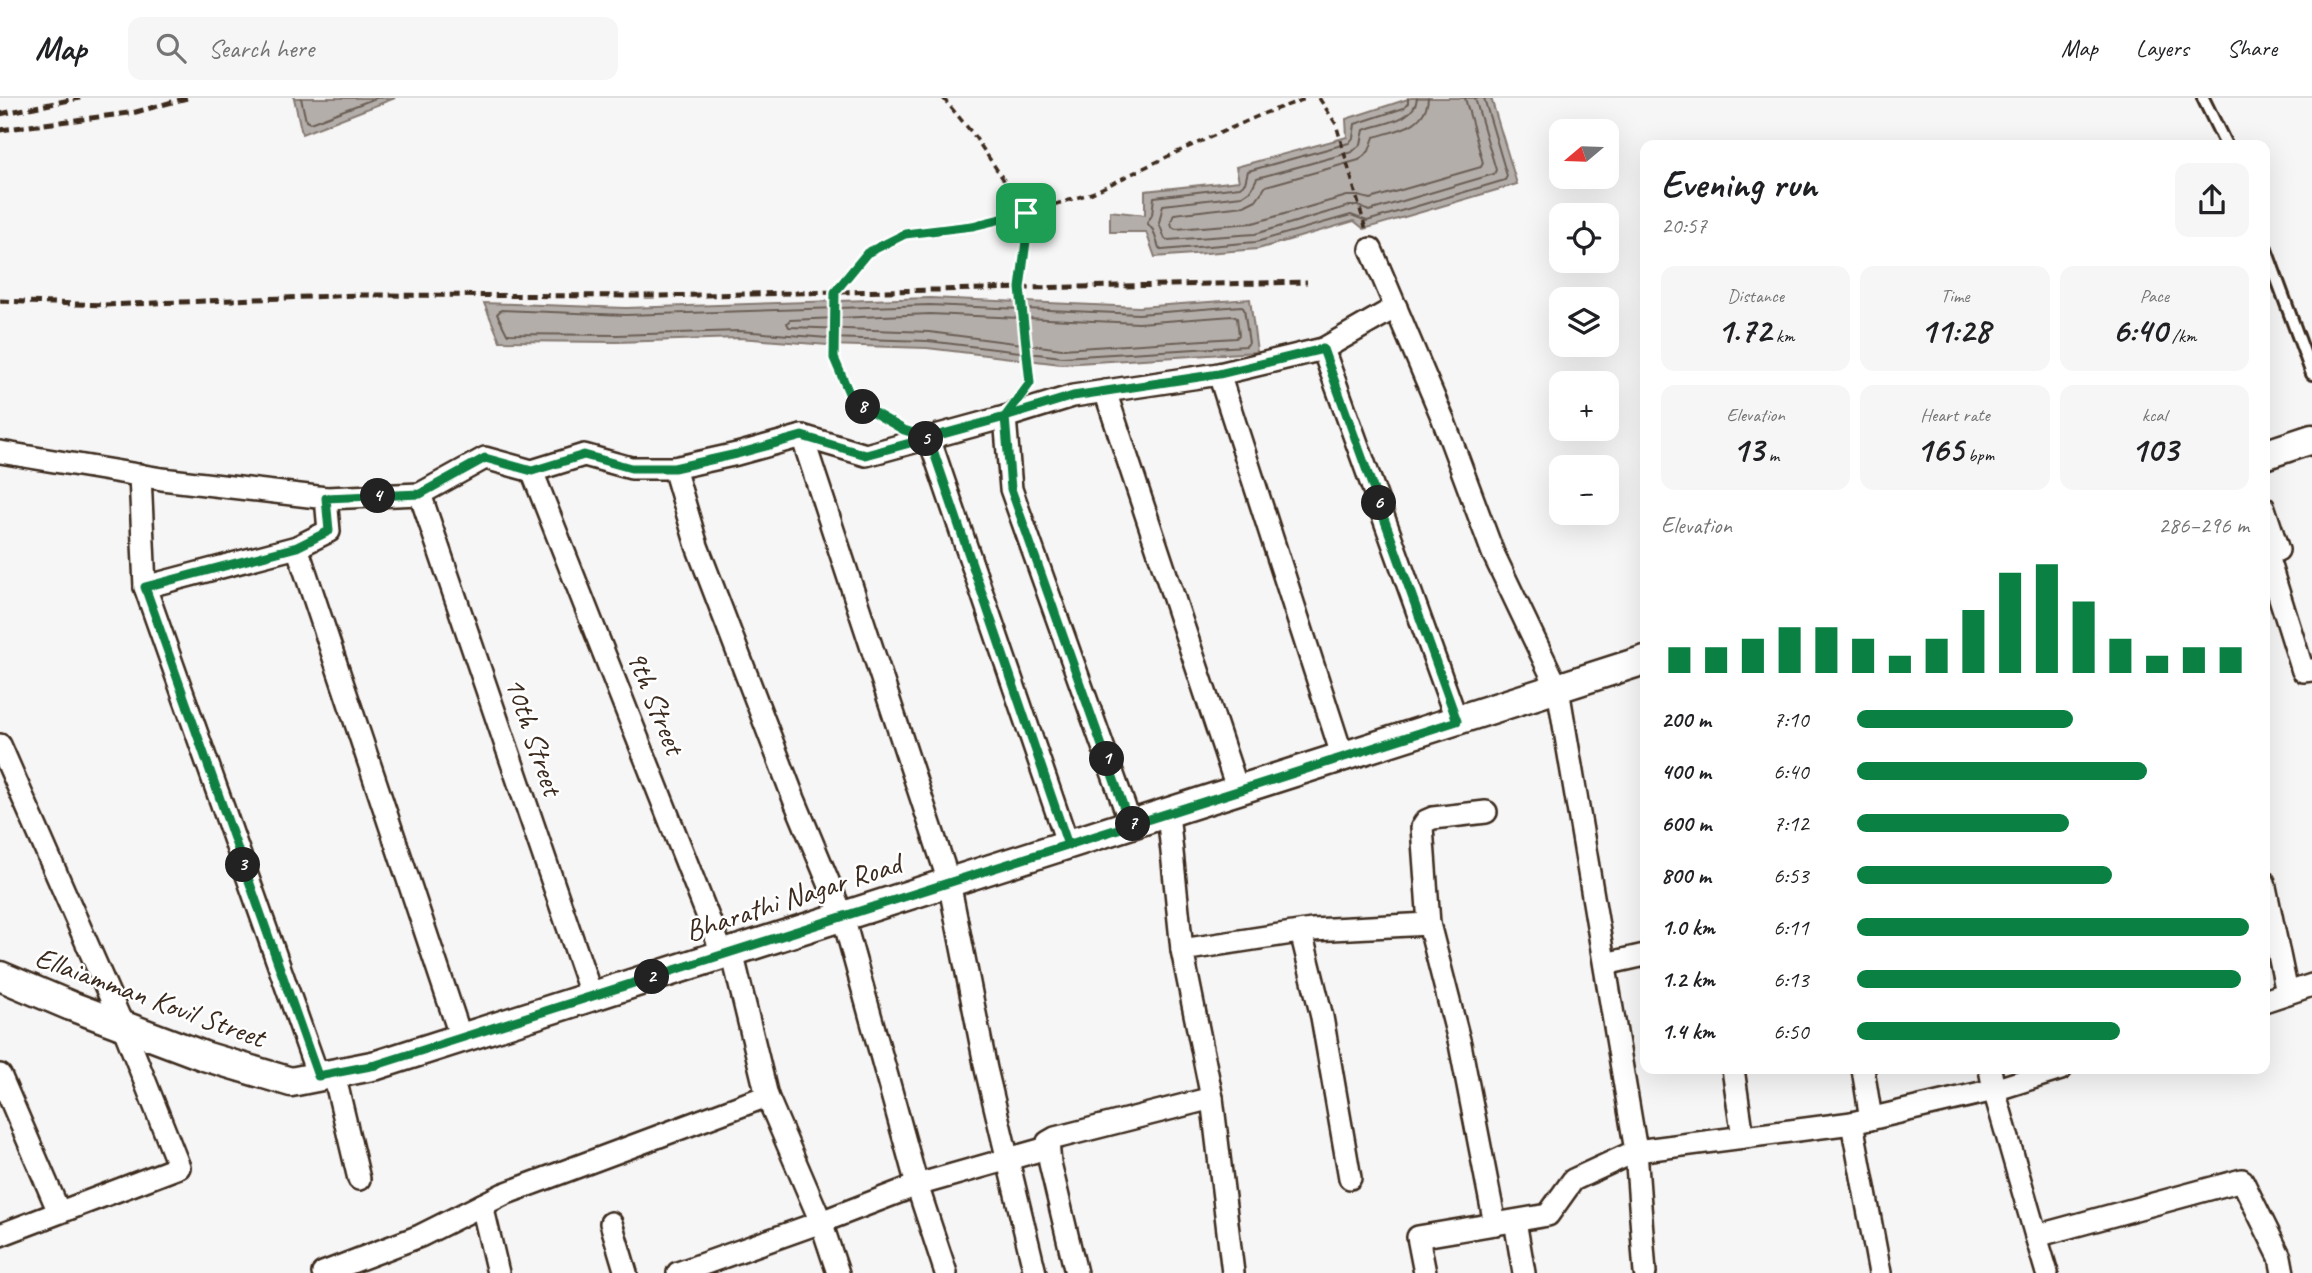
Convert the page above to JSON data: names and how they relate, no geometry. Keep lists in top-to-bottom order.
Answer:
{
  "streets": {
    "main road": ["Bharathi Nagar Road", "Ellaiamman Kovil Street"],
    "street": ["9th Street", "10th Street"]
  },
  "crossings": [
    ["9th Street", "Bharathi Nagar Road"],
    ["10th Street", "Bharathi Nagar Road"],
    ["Bharathi Nagar Road", "Ellaiamman Kovil Street"]
  ],
  "north": "left",
  "page": {
    "header": "Map",
    "search": "Search here",
    "nav": ["Map", "Layers", "Share"],
    "map_buttons": ["+", "−"],
    "heading": ["Evening run", "20:57"],
    "stats": [
      ["Distance", "1.72 km"],
      ["Time", "11:28"],
      ["Pace", "6:40 /km"],
      ["Elevation", "13 m"],
      ["Heart rate", "165 bpm"],
      ["kcal", "103"]
    ],
    "pins": [
      "8",
      "5",
      "4",
      "6",
      "1",
      "7",
      "3",
      "2"
    ],
    "chart": ["Elevation", "286–296 m"],
    "list": [
      {
        "name": "200 m",
        "note": "7:10"
      },
      {
        "name": "400 m",
        "note": "6:40"
      },
      {
        "name": "600 m",
        "note": "7:12"
      },
      {
        "name": "800 m",
        "note": "6:53"
      },
      {
        "name": "1.0 km",
        "note": "6:11"
      },
      {
        "name": "1.2 km",
        "note": "6:13"
      },
      {
        "name": "1.4 km",
        "note": "6:50"
      }
    ]
  }
}
